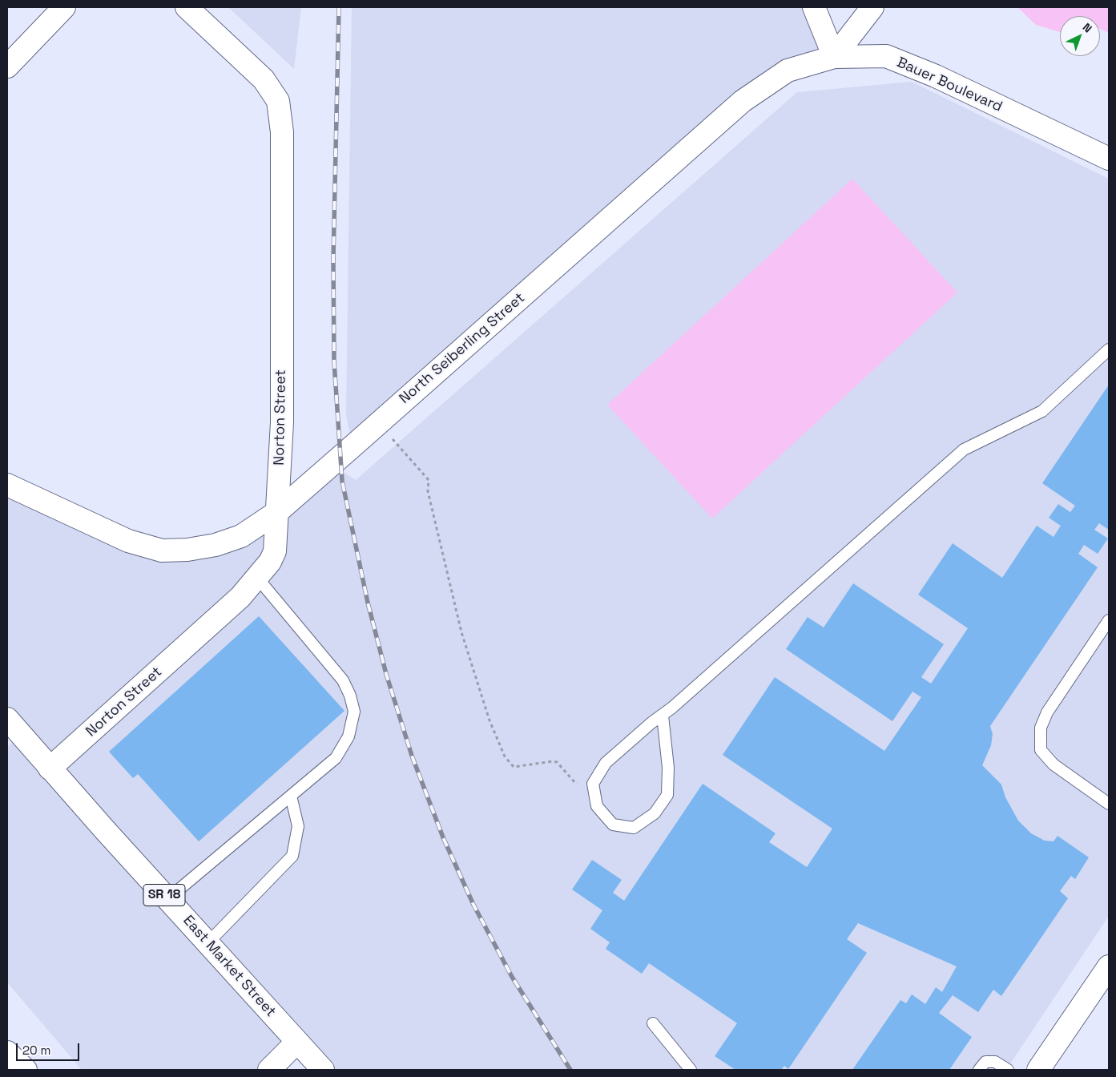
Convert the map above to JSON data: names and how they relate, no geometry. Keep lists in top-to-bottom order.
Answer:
{
  "streets": {
    "main road": [
      "Bauer Boulevard",
      "North Seiberling Street",
      "Norton Street",
      "SR 18",
      "East Market Street"
    ]
  },
  "crossings": [
    ["Bauer Boulevard", "North Seiberling Street"],
    ["North Seiberling Street", "Norton Street"],
    ["Norton Street", "East Market Street"]
  ],
  "scale_bar": "20 m",
  "north": "top right"
}
